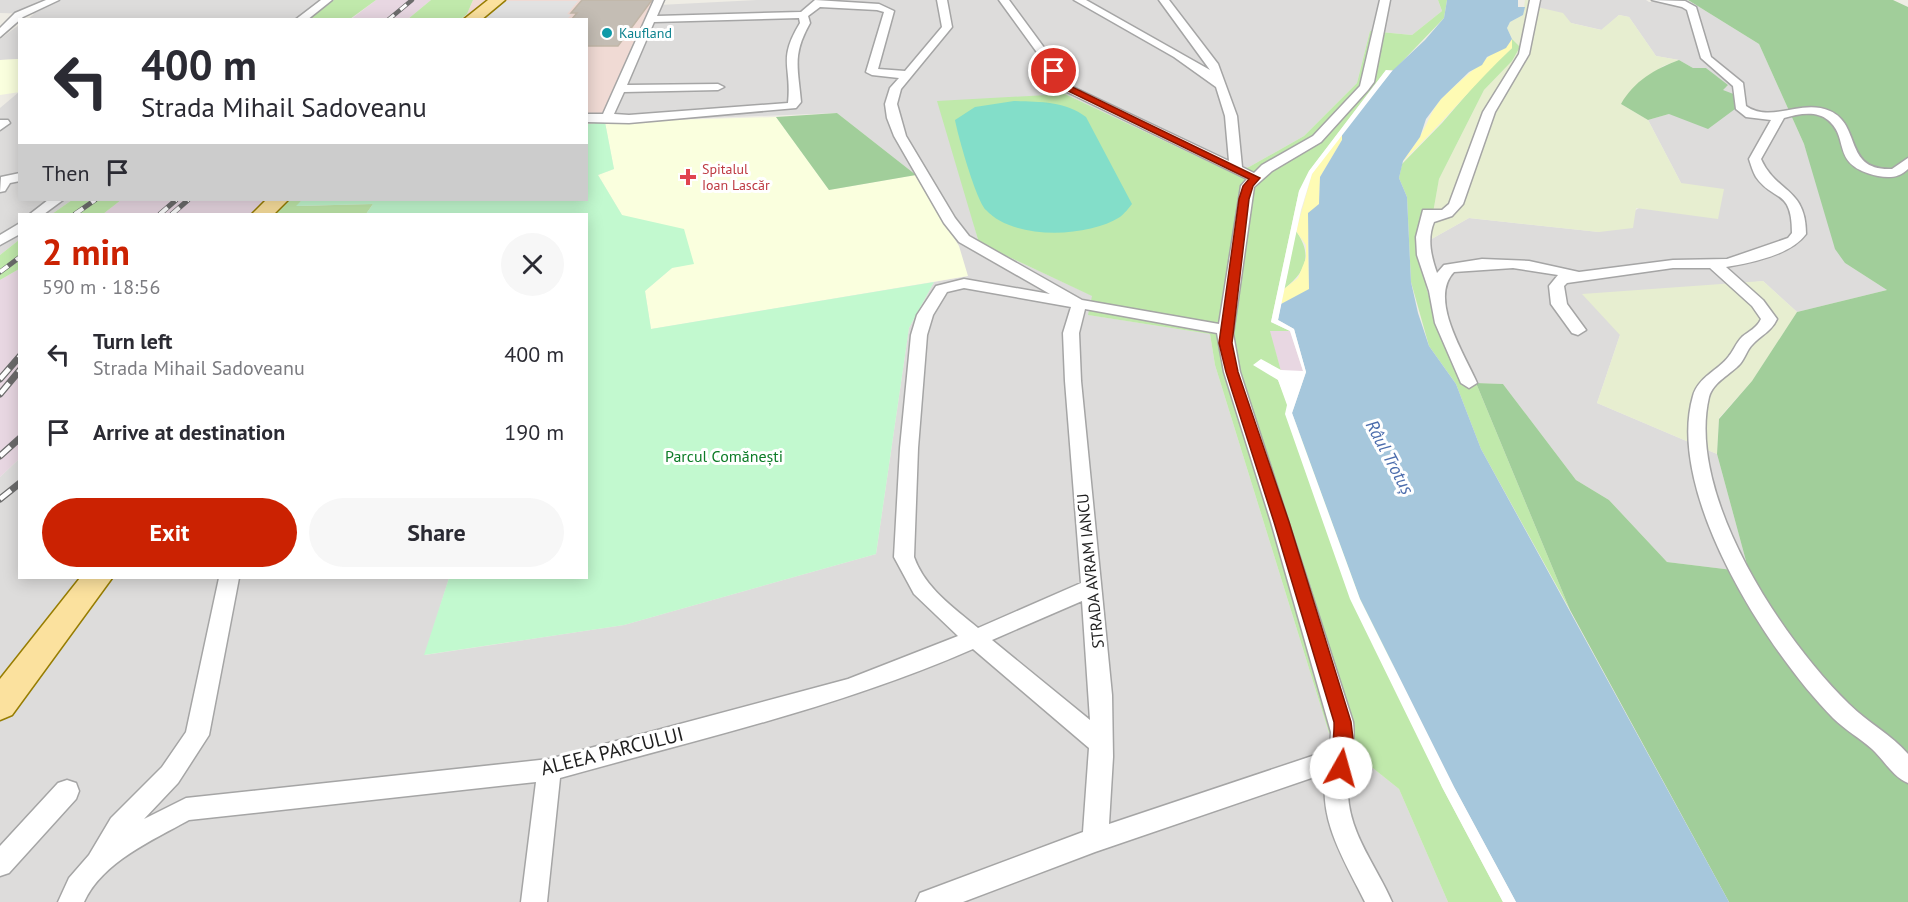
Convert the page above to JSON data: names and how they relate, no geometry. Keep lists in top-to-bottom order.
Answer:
{
  "streets": {
    "street": ["STRADA AVRAM IANCU", "ALEEA PARCULUI"]
  },
  "crossings": [
    ["STRADA AVRAM IANCU", "ALEEA PARCULUI"]
  ],
  "water": ["Râul Trotuș"],
  "parks": ["Parcul Comănești"],
  "places": {
    "other": ["Kaufland"],
    "health": ["Spitalul Ioan Lascăr"]
  },
  "page": {
    "turn": ["400 m", "Strada Mihail Sadoveanu"],
    "then": "Then",
    "heading": ["2 min", "590 m · 18:56"],
    "list": [
      {
        "name": "Turn left",
        "note": "Strada Mihail Sadoveanu",
        "value": "400 m"
      },
      {
        "name": "Arrive at destination",
        "value": "190 m"
      }
    ],
    "buttons": ["Exit", "Share"]
  }
}
